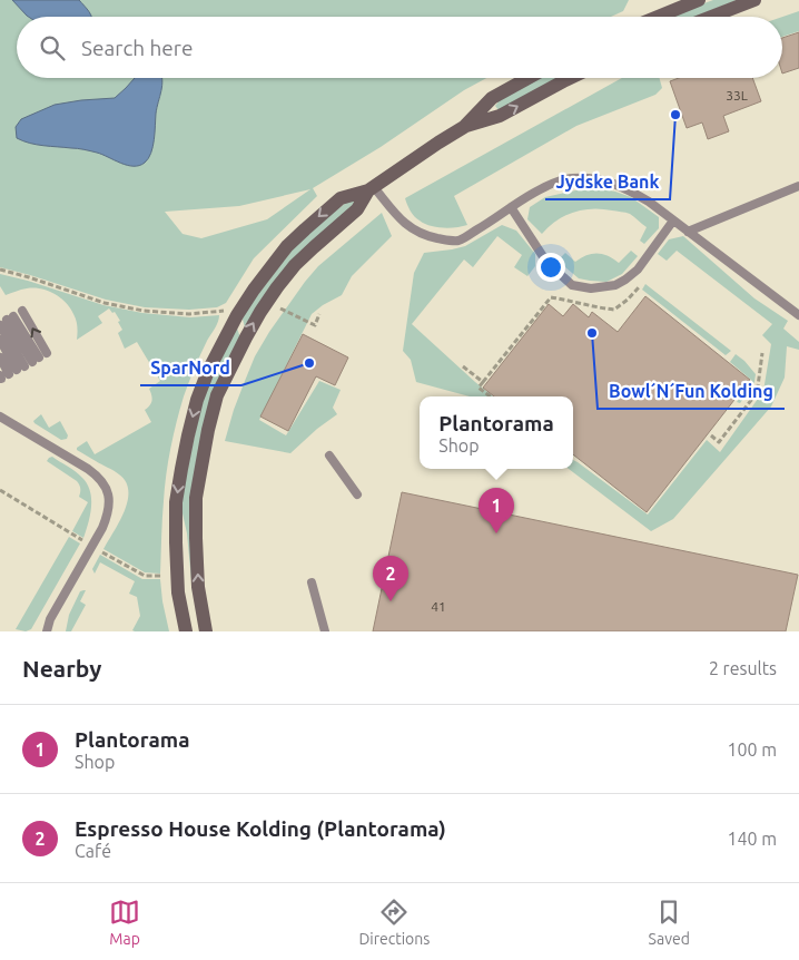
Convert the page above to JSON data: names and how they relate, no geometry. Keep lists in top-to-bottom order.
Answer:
{
  "places": ["Jydske Bank", "Bowl´N´Fun Kolding", "SparNord"],
  "house_numbers": ["33L", "41"],
  "page": {
    "search": "Search here",
    "popup": ["Plantorama", "Shop"],
    "pins": ["1", "2"],
    "heading": ["Nearby", "2 results"],
    "list": [
      {
        "mark": "1",
        "name": "Plantorama",
        "note": "Shop",
        "value": "100 m"
      },
      {
        "mark": "2",
        "name": "Espresso House Kolding (Plantorama)",
        "note": "Café",
        "value": "140 m"
      }
    ],
    "nav": ["Map", "Directions", "Saved"]
  }
}
